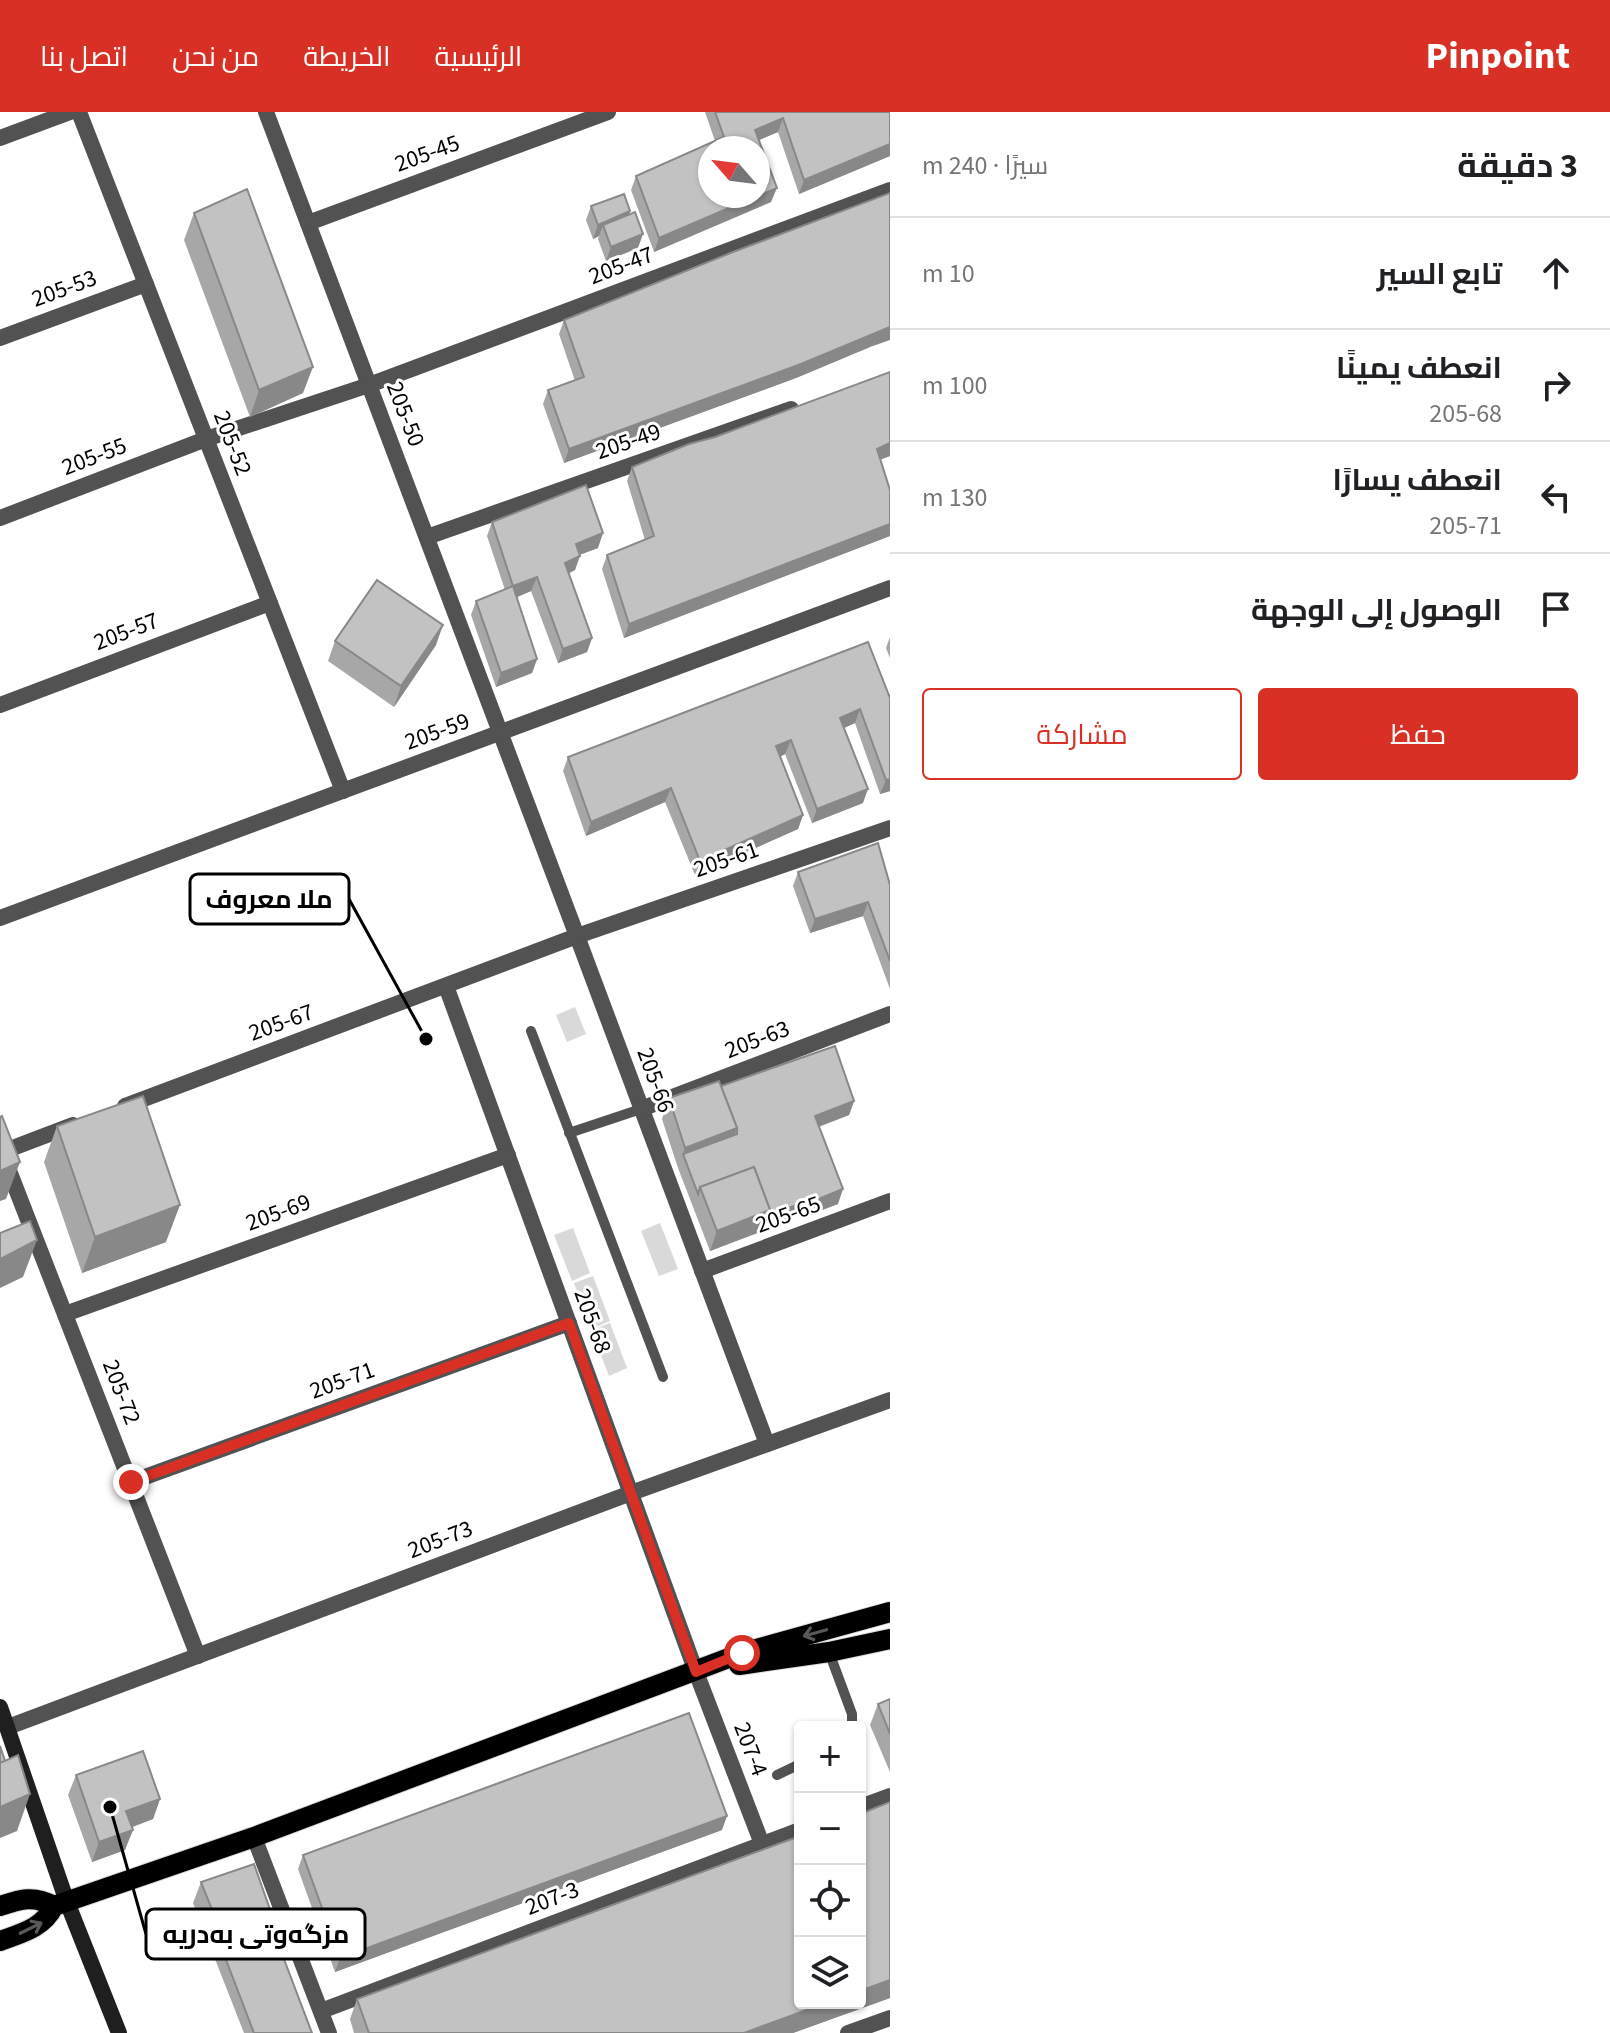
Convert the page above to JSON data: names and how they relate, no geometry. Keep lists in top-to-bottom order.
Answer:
{
  "streets": {
    "street": [
      "205-45",
      "205-47",
      "205-53",
      "205-50",
      "205-49",
      "205-52",
      "205-55",
      "205-57",
      "205-59",
      "205-61",
      "205-67",
      "205-63",
      "205-66",
      "205-69",
      "205-65",
      "205-68",
      "205-71",
      "205-72",
      "205-73",
      "207-4",
      "207-3"
    ]
  },
  "crossings": [
    ["205-45", "205-50"],
    ["205-47", "205-50"],
    ["205-47", "205-52"],
    ["205-47", "205-55"],
    ["205-53", "205-52"],
    ["205-50", "205-49"],
    ["205-50", "205-59"],
    ["205-50", "205-66"],
    ["205-52", "205-55"],
    ["205-52", "205-57"],
    ["205-52", "205-59"],
    ["205-59", "205-66"],
    ["205-61", "205-67"],
    ["205-61", "205-66"],
    ["205-67", "205-66"],
    ["205-67", "205-68"],
    ["205-67", "205-72"],
    ["205-63", "205-66"],
    ["205-66", "205-65"],
    ["205-66", "205-73"],
    ["205-69", "205-68"],
    ["205-69", "205-72"],
    ["205-68", "205-71"],
    ["205-68", "205-73"],
    ["205-68", "207-4"],
    ["205-71", "205-72"],
    ["205-72", "205-73"],
    ["207-4", "207-3"]
  ],
  "places": ["ملا معروف", "مزگه‌وتی به‌دریه"],
  "north": "top left",
  "page": {
    "header": "Pinpoint",
    "nav": [
      "الرئيسية",
      "الخريطة",
      "من نحن",
      "اتصل بنا"
    ],
    "heading": ["3 دقيقة", "سيرًا · 240 m"],
    "list": [
      ["تابع السير", "10 m"],
      ["انعطف يمينًا", "205-68", "100 m"],
      ["انعطف يسارًا", "205-71", "130 m"],
      "الوصول إلى الوجهة"
    ],
    "buttons": ["حفظ", "مشاركة"],
    "map_buttons": ["+", "−"]
  }
}
